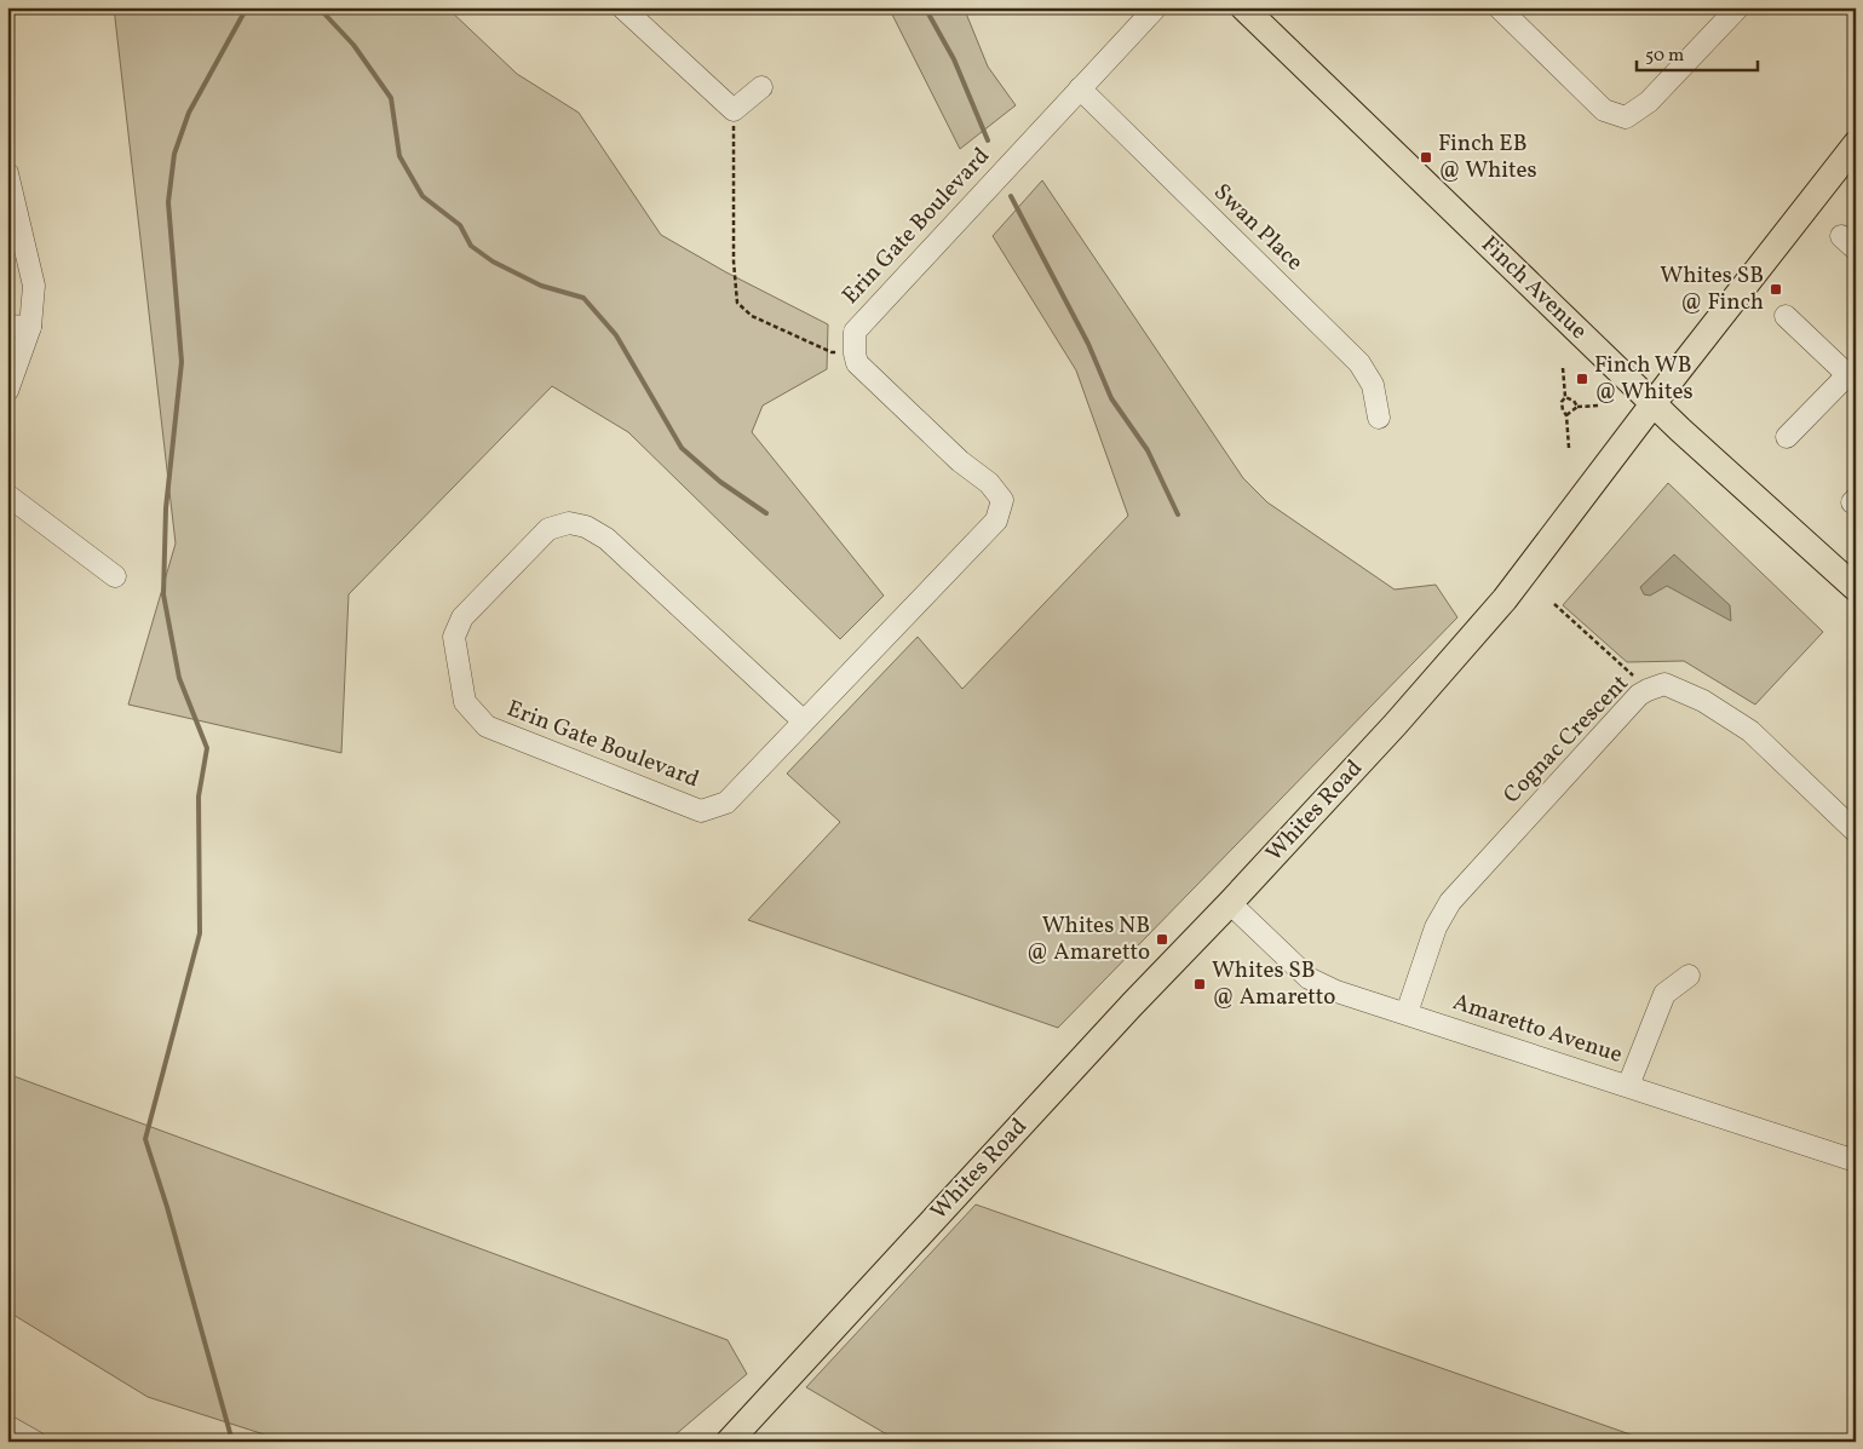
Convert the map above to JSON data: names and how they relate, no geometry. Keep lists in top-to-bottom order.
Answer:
{
  "streets": {
    "main road": ["Finch Avenue", "Whites Road"],
    "street": [
      "Erin Gate Boulevard",
      "Swan Place",
      "Cognac Crescent",
      "Amaretto Avenue"
    ]
  },
  "crossings": [
    ["Erin Gate Boulevard", "Swan Place"],
    ["Finch Avenue", "Whites Road"],
    ["Cognac Crescent", "Amaretto Avenue"],
    ["Whites Road", "Amaretto Avenue"]
  ],
  "places": {
    "transit": [
      "Finch EB @ Whites",
      "Whites SB @ Finch",
      "Finch WB @ Whites",
      "Whites NB @ Amaretto",
      "Whites SB @ Amaretto"
    ]
  },
  "scale_bar": "50 m"
}
